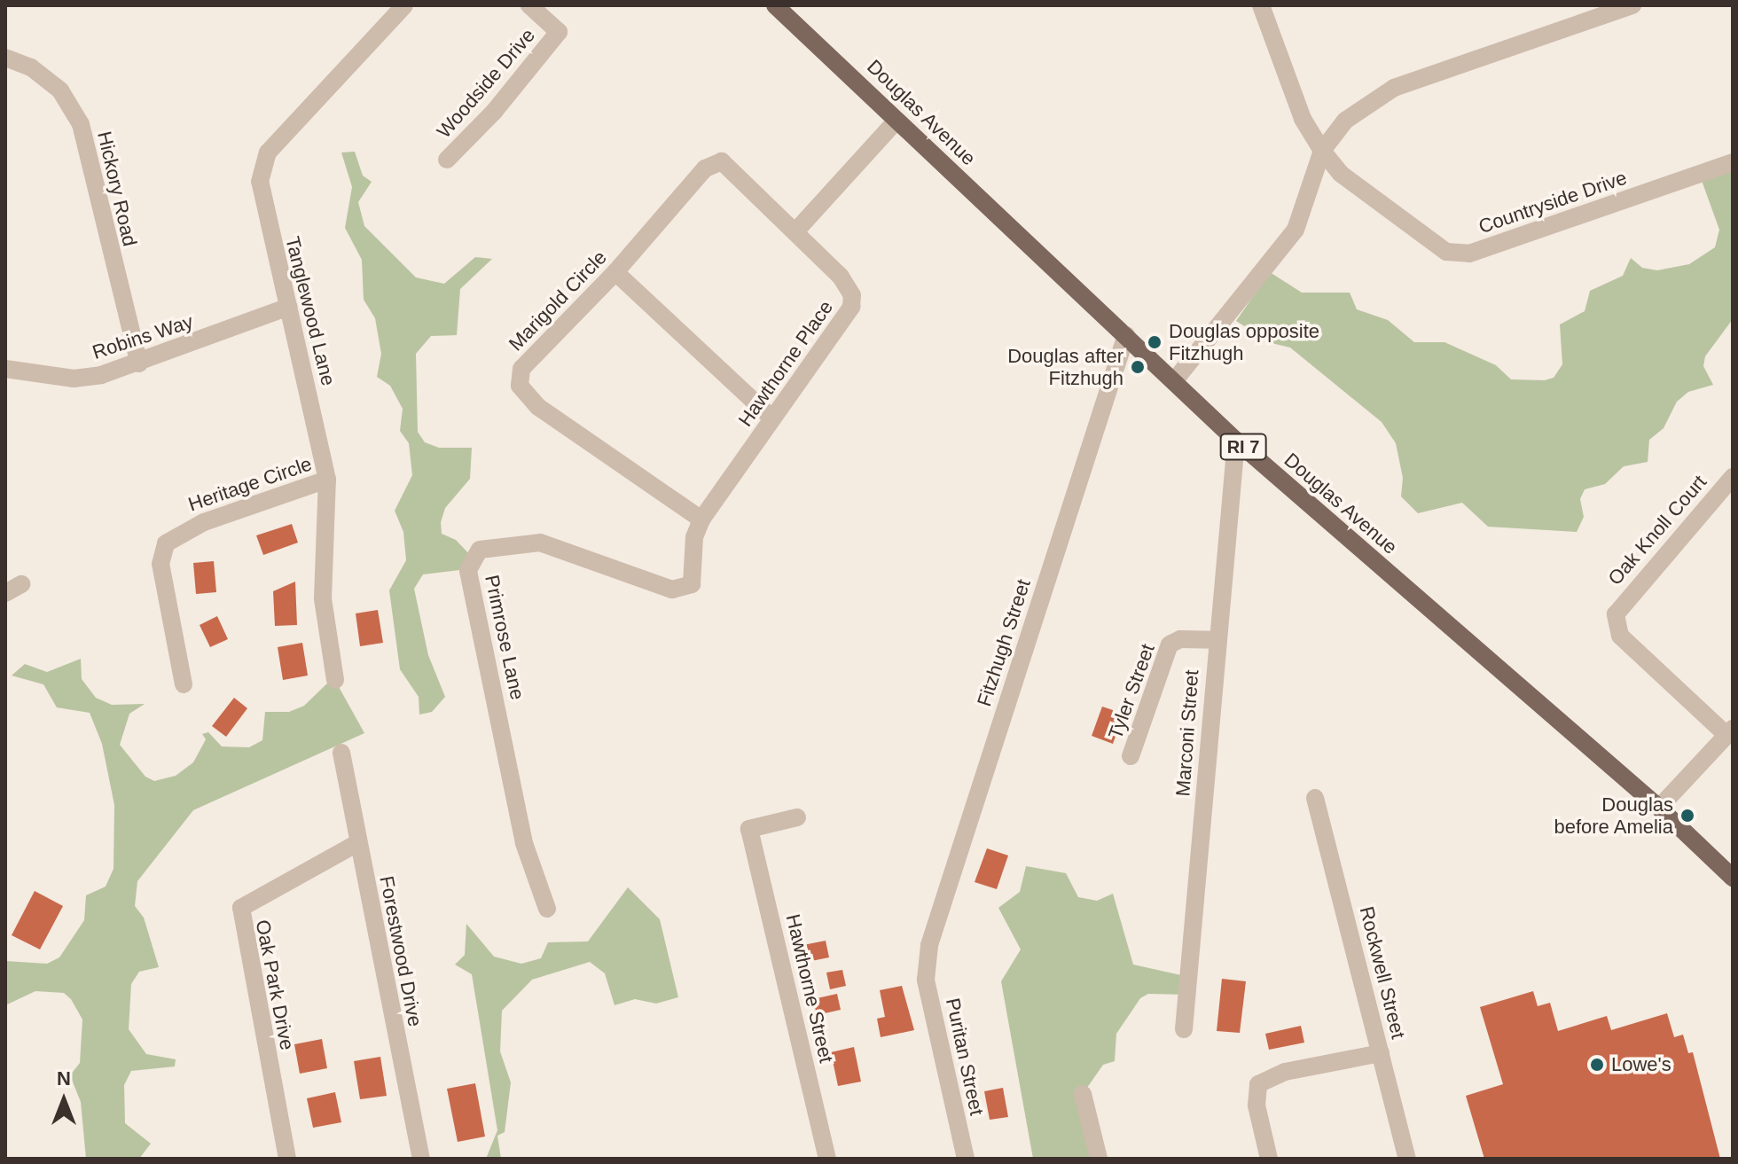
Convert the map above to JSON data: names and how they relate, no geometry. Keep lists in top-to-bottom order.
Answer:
{
  "streets": {
    "main road": ["Douglas Avenue", "RI 7"],
    "street": [
      "Woodside Drive",
      "Hickory Road",
      "Countryside Drive",
      "Marigold Circle",
      "Tanglewood Lane",
      "Robins Way",
      "Hawthorne Place",
      "Heritage Circle",
      "Oak Knoll Court",
      "Primrose Lane",
      "Fitzhugh Street",
      "Tyler Street",
      "Marconi Street",
      "Forestwood Drive",
      "Rockwell Street",
      "Oak Park Drive",
      "Hawthorne Street",
      "Puritan Street"
    ]
  },
  "crossings": [
    ["Douglas Avenue", "Fitzhugh Street"],
    ["Douglas Avenue", "Marconi Street"],
    ["Hickory Road", "Robins Way"],
    ["Marigold Circle", "Hawthorne Place"],
    ["Tanglewood Lane", "Robins Way"],
    ["Tanglewood Lane", "Heritage Circle"],
    ["Hawthorne Place", "Primrose Lane"],
    ["Fitzhugh Street", "Puritan Street"],
    ["Tyler Street", "Marconi Street"],
    ["Forestwood Drive", "Oak Park Drive"]
  ],
  "places": [
    "Douglas opposite Fitzhugh",
    "Douglas after Fitzhugh",
    "Douglas before Amelia",
    "Lowe's"
  ],
  "north": "top"
}
